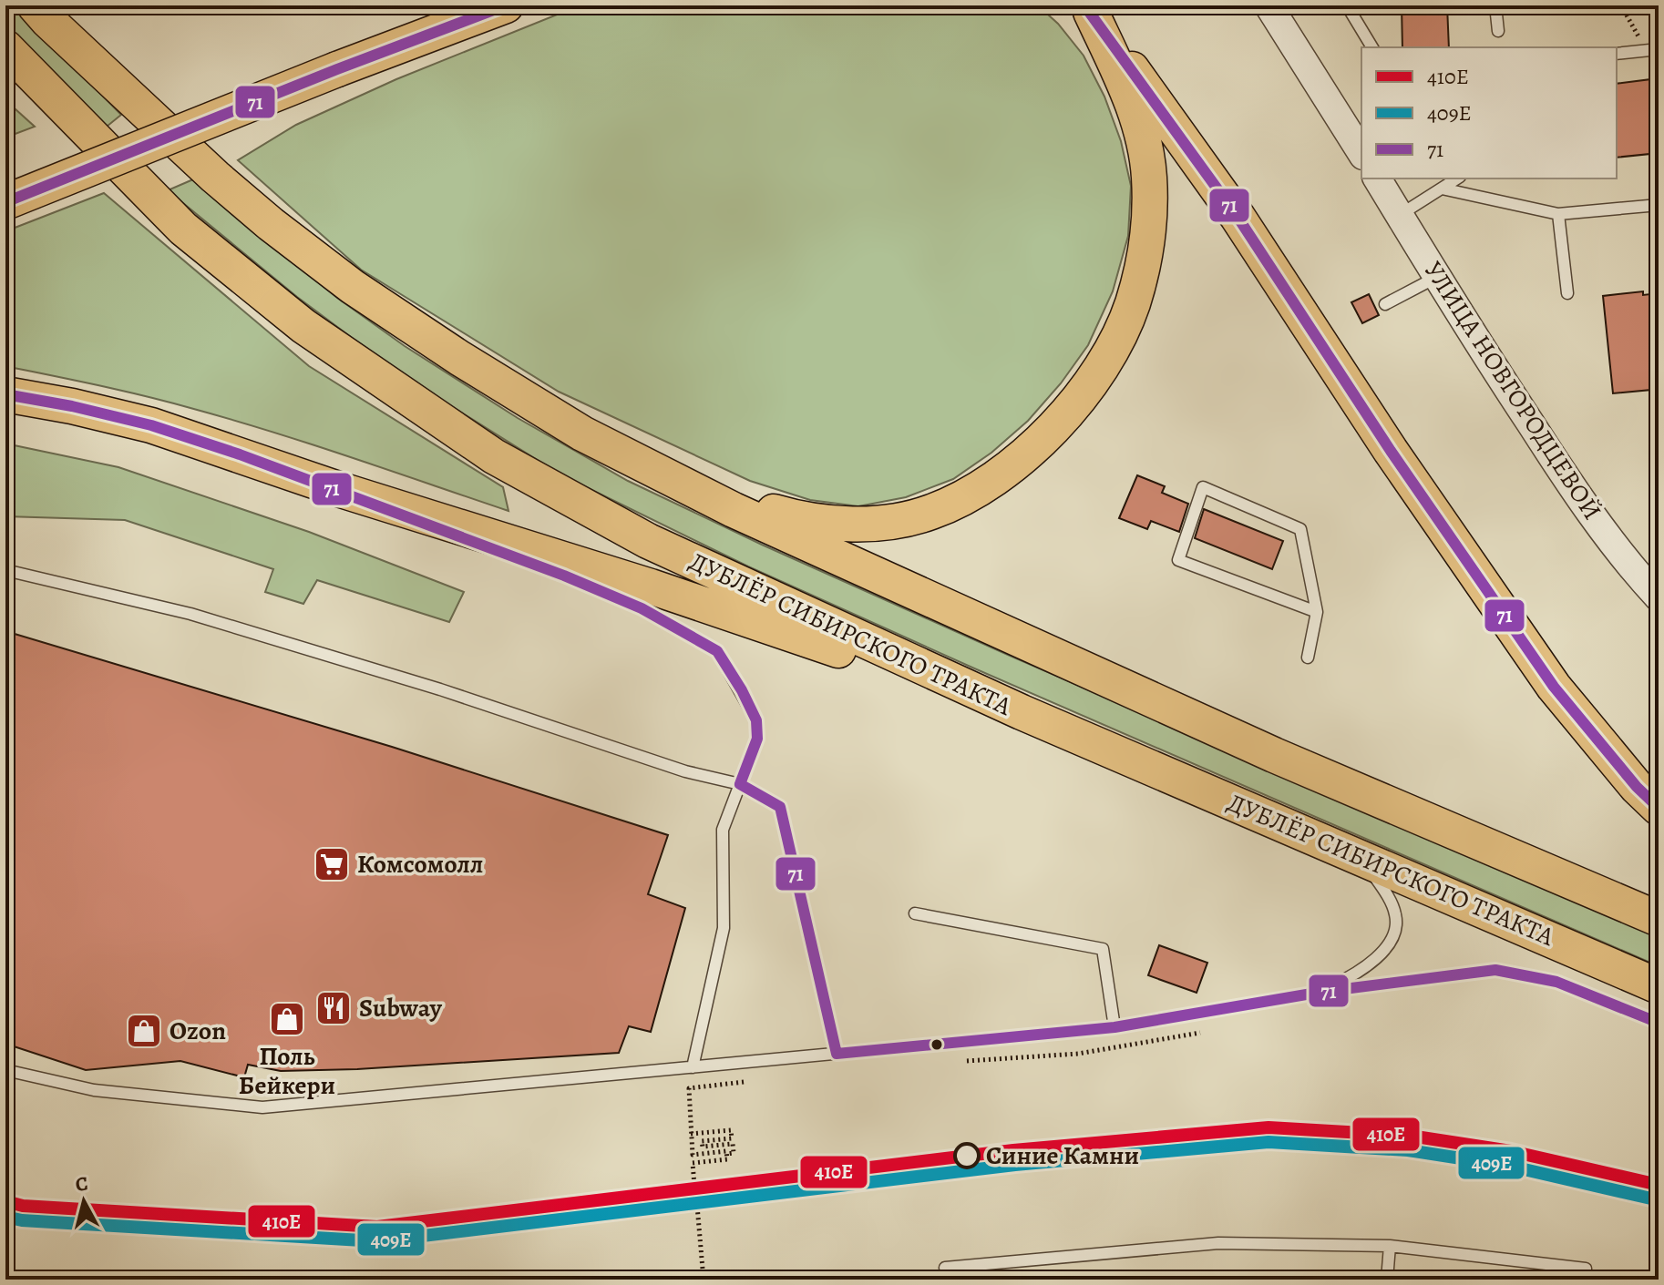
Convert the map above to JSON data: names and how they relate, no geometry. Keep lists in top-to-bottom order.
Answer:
{
  "streets": {
    "main road": ["ДУБЛЁР СИБИРСКОГО ТРАКТА"],
    "street": ["УЛИЦА НОВГОРОДЦЕВОЙ"]
  },
  "places": {
    "supermarket": ["Комсомолл"],
    "restaurant": ["Subway"],
    "shop": ["Поль Бейкери", "Ozon"],
    "other": ["Синие Камни"]
  },
  "lines": ["transit line 71", "transit line 410E", "transit line 409E"],
  "legend": ["410E", "409E", "71"],
  "north": "top"
}
